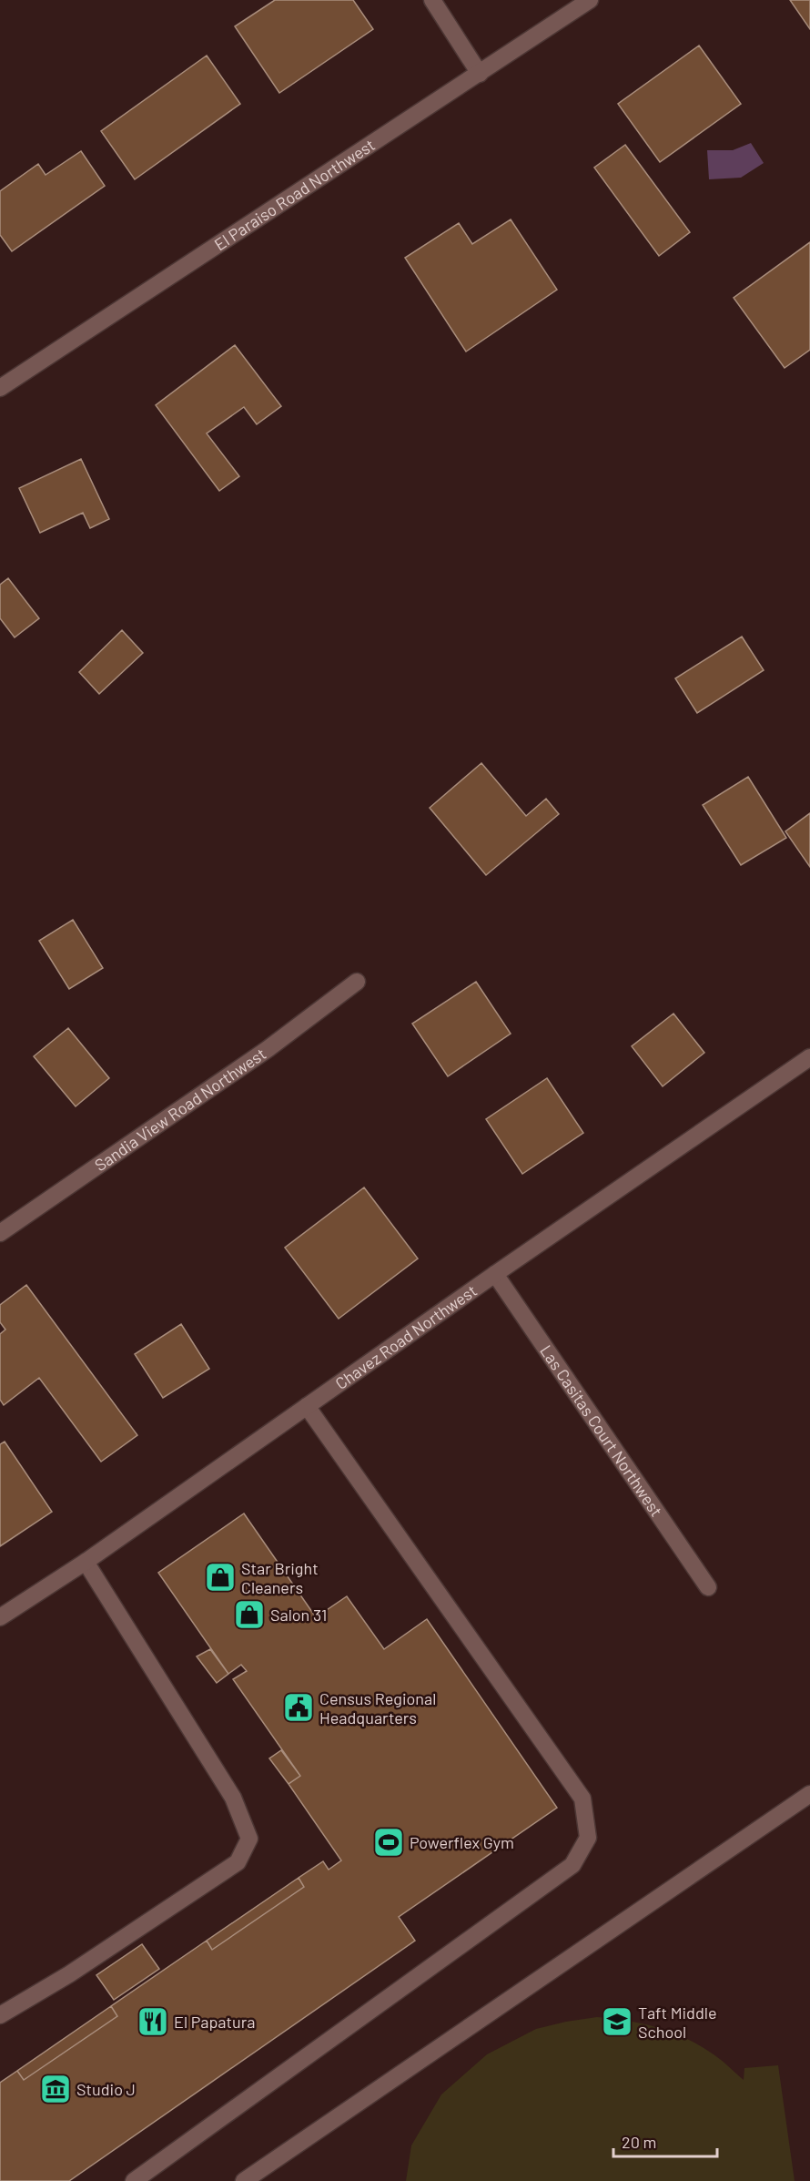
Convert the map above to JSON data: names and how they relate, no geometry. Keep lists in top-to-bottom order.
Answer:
{
  "streets": {
    "street": [
      "El Paraiso Road Northwest",
      "Sandia View Road Northwest",
      "Chavez Road Northwest",
      "Las Casitas Court Northwest"
    ]
  },
  "crossings": [
    ["Chavez Road Northwest", "Las Casitas Court Northwest"]
  ],
  "places": {
    "shop": ["Star Bright Cleaners", "Salon 31"],
    "public building": ["Census Regional Headquarters"],
    "sports": ["Powerflex Gym"],
    "restaurant": ["El Papatura"],
    "school or university": ["Taft Middle School"],
    "museum": ["Studio J"]
  },
  "scale_bar": "20 m"
}
